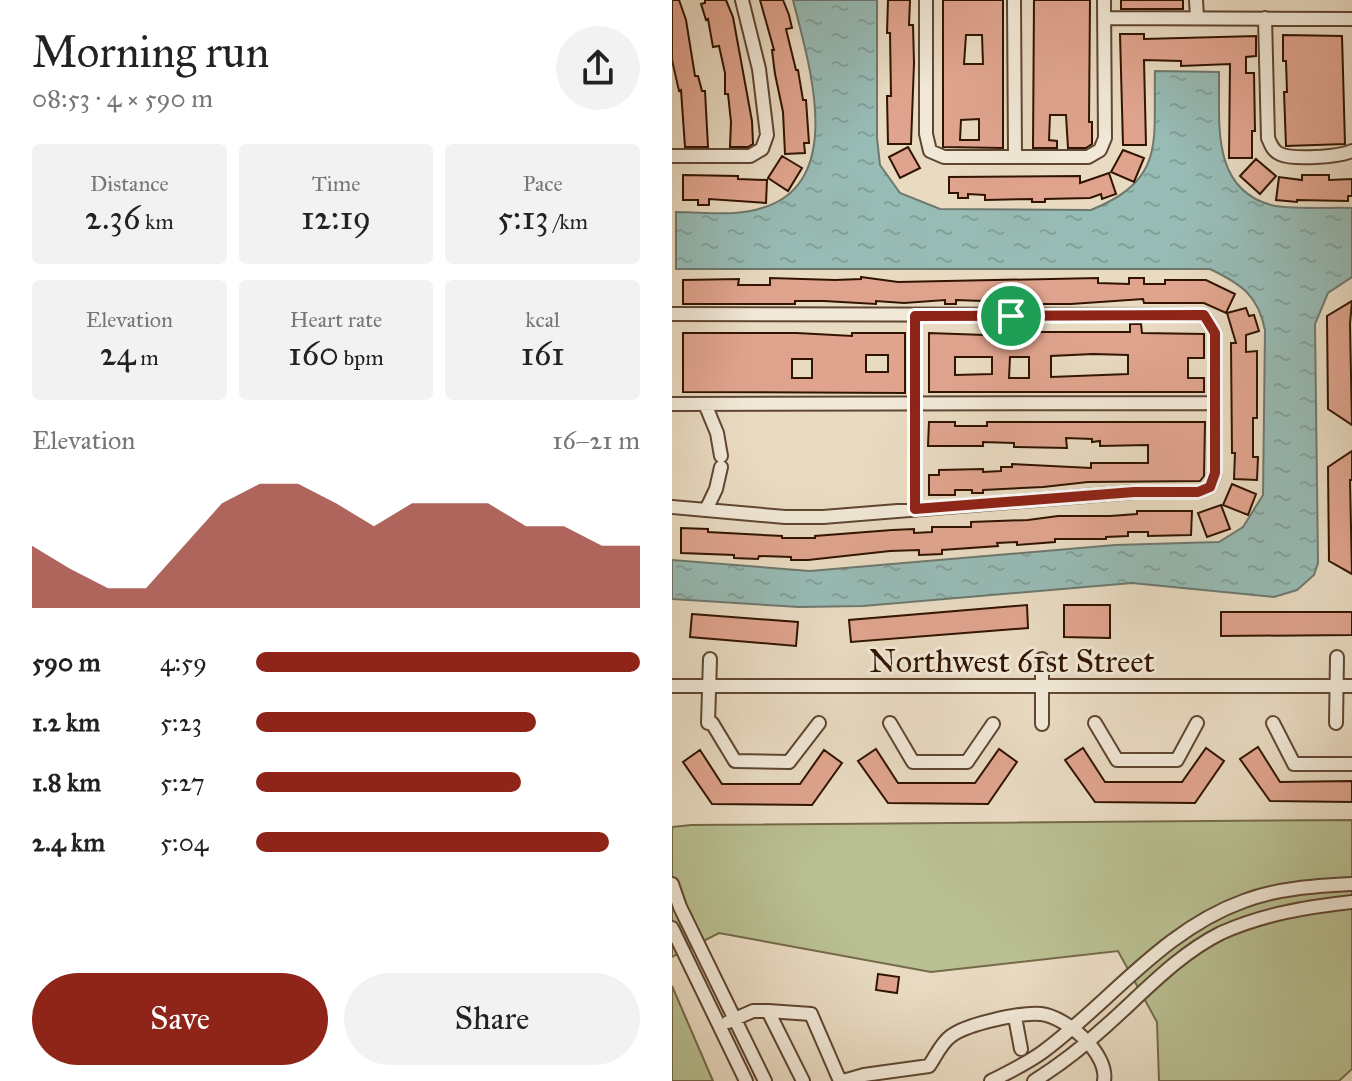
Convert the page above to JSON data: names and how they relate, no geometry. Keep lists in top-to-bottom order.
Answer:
{
  "streets": {
    "street": ["Northwest 61st Street"]
  },
  "page": {
    "heading": ["Morning run", "08:53 · 4 × 590 m"],
    "stats": [
      ["Distance", "2.36 km"],
      ["Time", "12:19"],
      ["Pace", "5:13 /km"],
      ["Elevation", "24 m"],
      ["Heart rate", "160 bpm"],
      ["kcal", "161"]
    ],
    "chart": ["Elevation", "16–21 m"],
    "list": [
      {
        "name": "590 m",
        "note": "4:59"
      },
      {
        "name": "1.2 km",
        "note": "5:23"
      },
      {
        "name": "1.8 km",
        "note": "5:27"
      },
      {
        "name": "2.4 km",
        "note": "5:04"
      }
    ],
    "buttons": ["Save", "Share"]
  }
}
